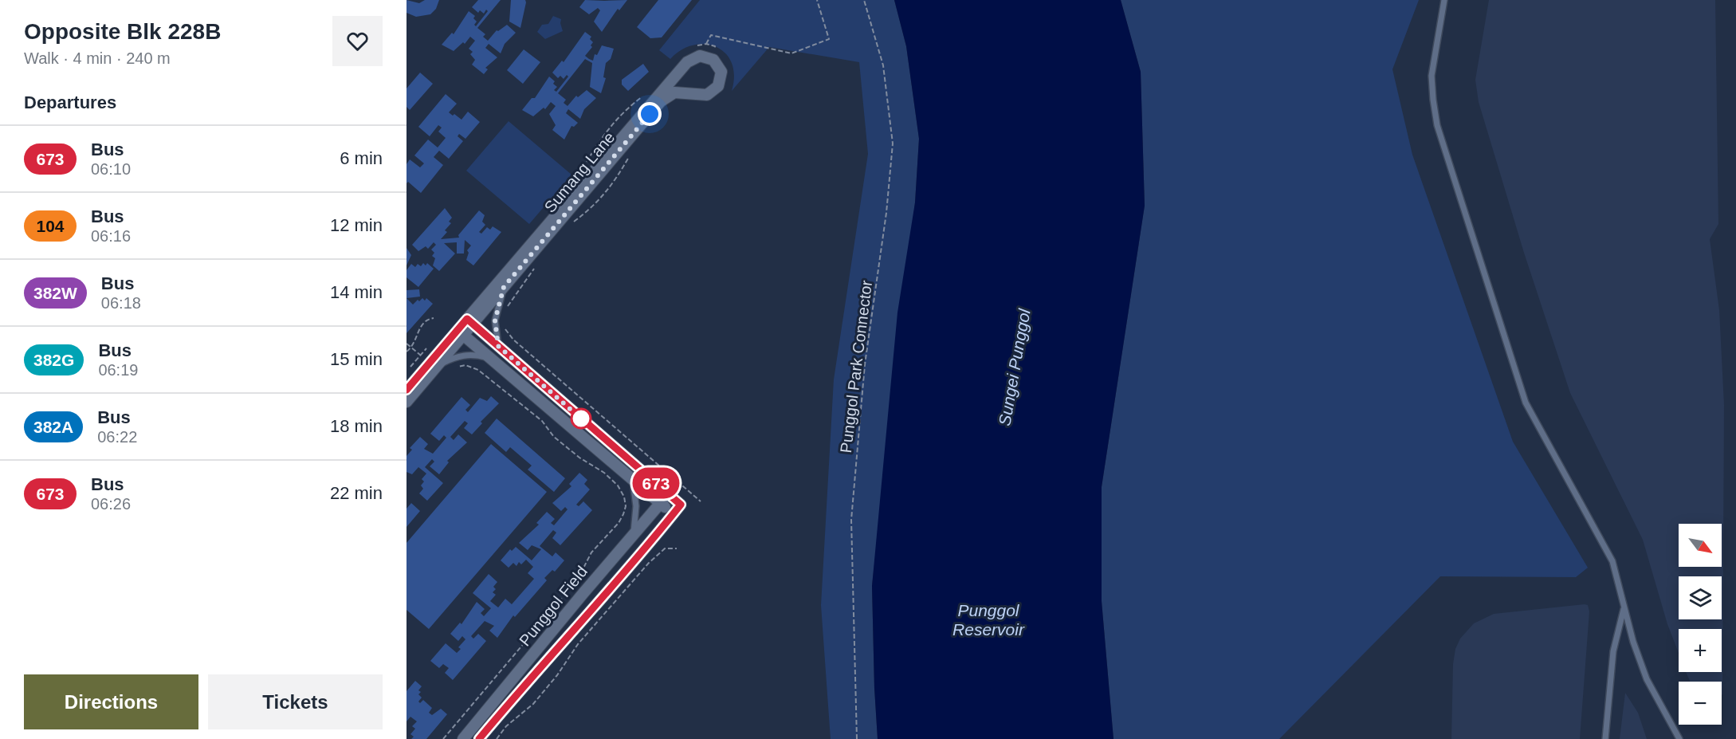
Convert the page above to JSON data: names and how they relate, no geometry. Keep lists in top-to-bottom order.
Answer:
{
  "streets": {
    "street": ["Sumang Lane", "Punggol Field"],
    "path": ["Punggol Park Connector"]
  },
  "water": ["Sungei Punggol", "Punggol Reservoir"],
  "lines": ["bus line 673"],
  "north": "bottom right",
  "page": {
    "heading": [
      ["Opposite Blk 228B", "Walk · 4 min · 240 m"],
      "Departures"
    ],
    "on_map": "673",
    "list": [
      {
        "mark": "673",
        "name": "Bus",
        "note": "06:10",
        "value": "6 min"
      },
      {
        "mark": "104",
        "name": "Bus",
        "note": "06:16",
        "value": "12 min"
      },
      {
        "mark": "382W",
        "name": "Bus",
        "note": "06:18",
        "value": "14 min"
      },
      {
        "mark": "382G",
        "name": "Bus",
        "note": "06:19",
        "value": "15 min"
      },
      {
        "mark": "382A",
        "name": "Bus",
        "note": "06:22",
        "value": "18 min"
      },
      {
        "mark": "673",
        "name": "Bus",
        "note": "06:26",
        "value": "22 min"
      }
    ],
    "map_buttons": ["+", "−"],
    "buttons": ["Directions", "Tickets"]
  }
}
